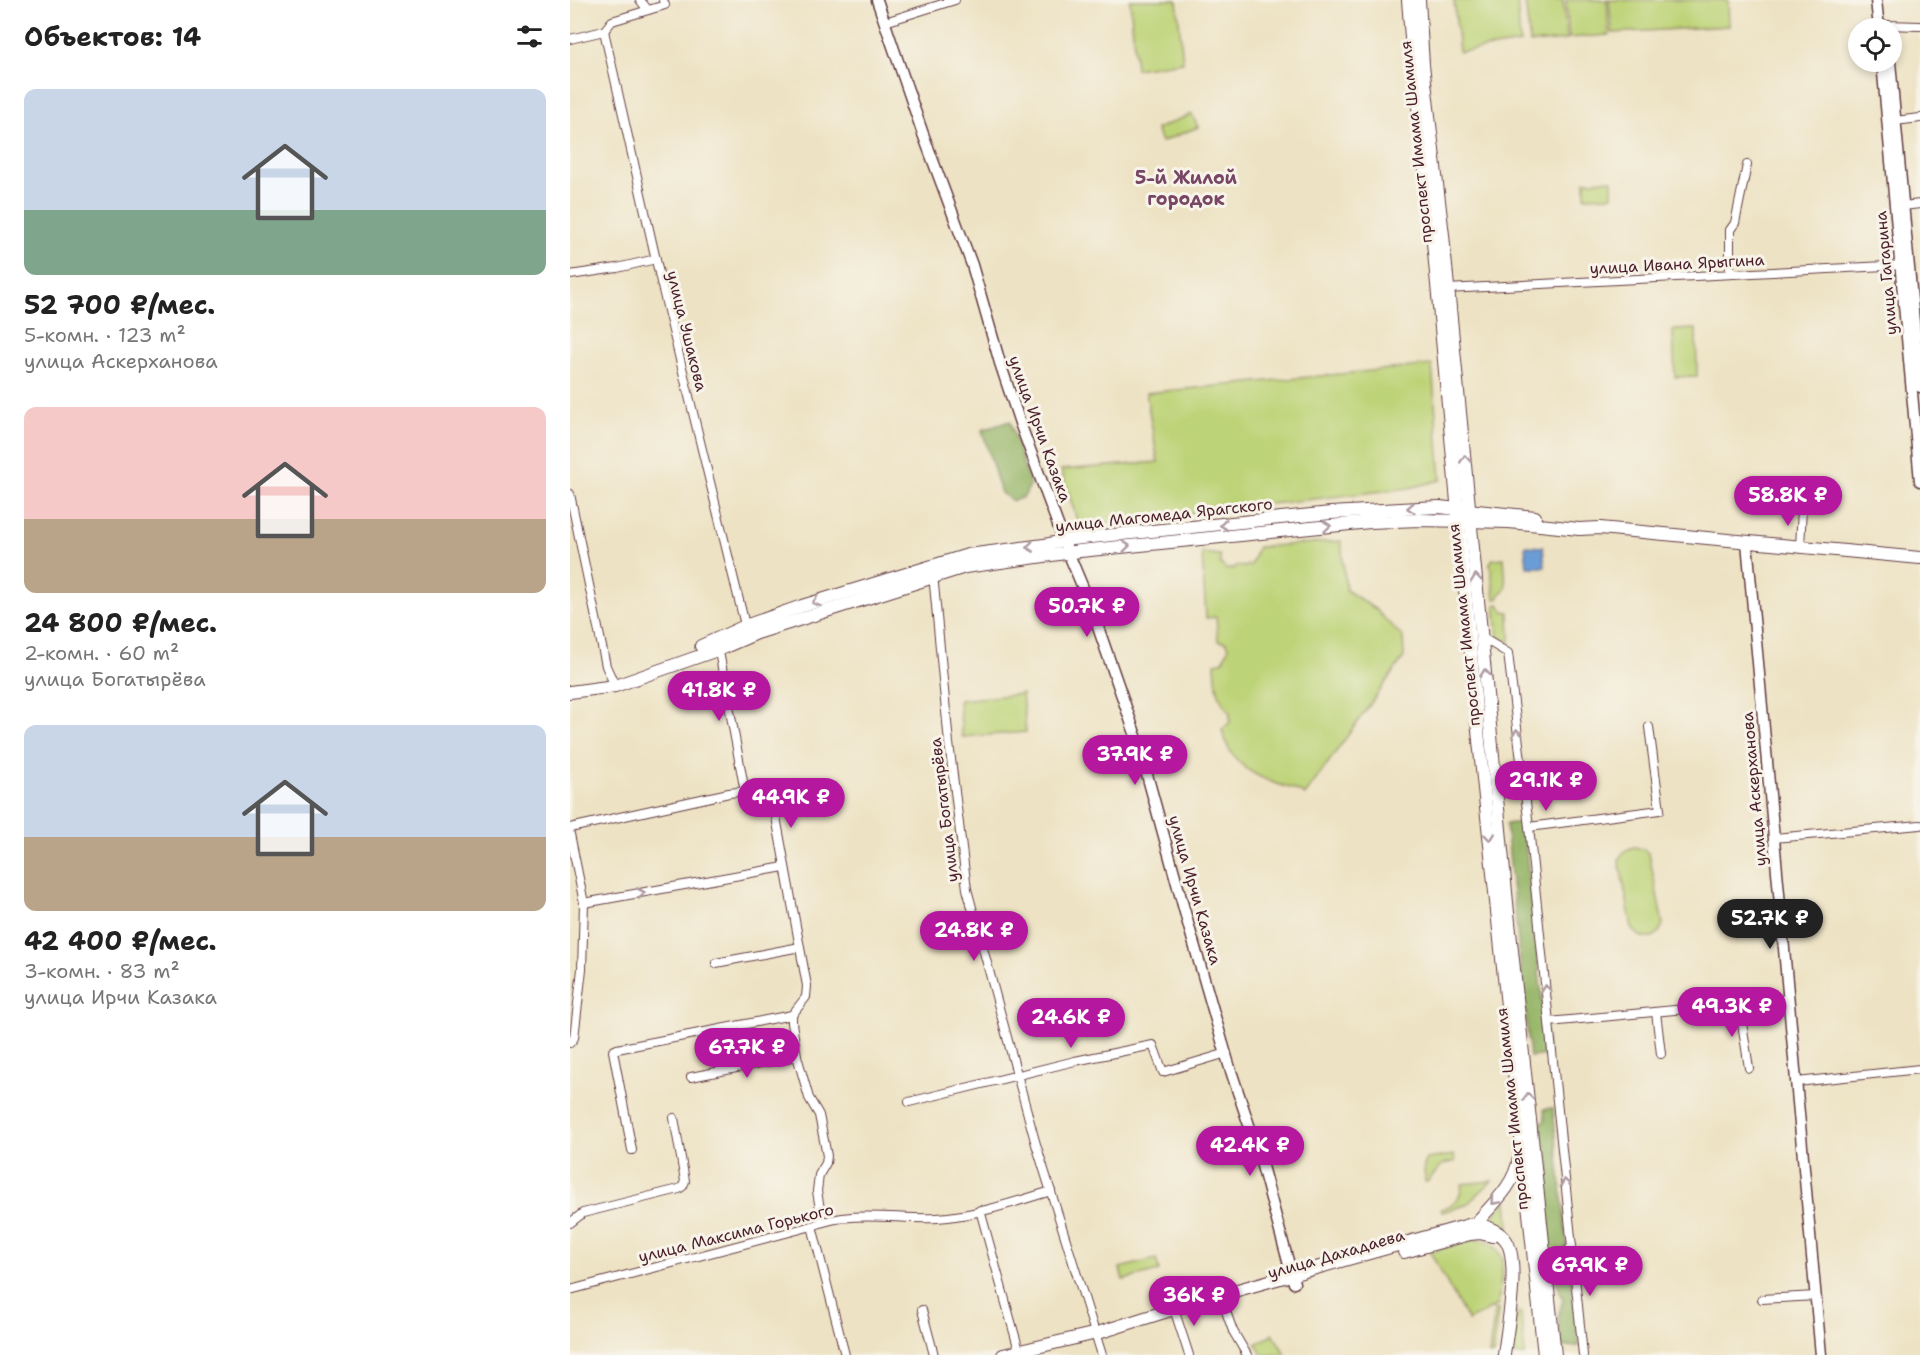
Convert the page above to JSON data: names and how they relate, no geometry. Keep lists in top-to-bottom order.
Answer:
{
  "streets": {
    "main road": [
      "проспект Имама Шамиля",
      "улица Гагарина",
      "улица Ирчи Казака",
      "улица Магомеда Ярагского",
      "улица Аскерханова",
      "улица Дахадаева"
    ],
    "street": [
      "улица Ивана Ярыгина",
      "улица Ушакова",
      "улица Богатырёва",
      "улица Максима Горького"
    ]
  },
  "crossings": [
    ["проспект Имама Шамиля", "улица Ивана Ярыгина"],
    ["проспект Имама Шамиля", "улица Магомеда Ярагского"],
    ["улица Ивана Ярыгина", "улица Гагарина"],
    ["улица Ушакова", "улица Магомеда Ярагского"],
    ["улица Ирчи Казака", "улица Магомеда Ярагского"],
    ["улица Ирчи Казака", "улица Дахадаева"],
    ["улица Магомеда Ярагского", "улица Аскерханова"],
    ["улица Магомеда Ярагского", "улица Богатырёва"],
    ["улица Богатырёва", "улица Максима Горького"],
    ["улица Богатырёва", "улица Дахадаева"]
  ],
  "districts": ["5-й Жилой городок"],
  "page": {
    "heading": "Объектов: 14",
    "list": [
      {
        "name": "52 700 ₽/мес.",
        "note": "5-комн. · 123 m² · улица Аскерханова"
      },
      {
        "name": "24 800 ₽/мес.",
        "note": "2-комн. · 60 m² · улица Богатырёва"
      },
      {
        "name": "42 400 ₽/мес.",
        "note": "3-комн. · 83 m² · улица Ирчи Казака"
      }
    ],
    "price": [
      "58.8K ₽",
      "50.7K ₽",
      "41.8K ₽",
      "37.9K ₽",
      "29.1K ₽",
      "44.9K ₽",
      "52.7K ₽",
      "24.8K ₽",
      "49.3K ₽",
      "24.6K ₽",
      "67.7K ₽",
      "42.4K ₽",
      "67.9K ₽",
      "36K ₽"
    ]
  }
}
